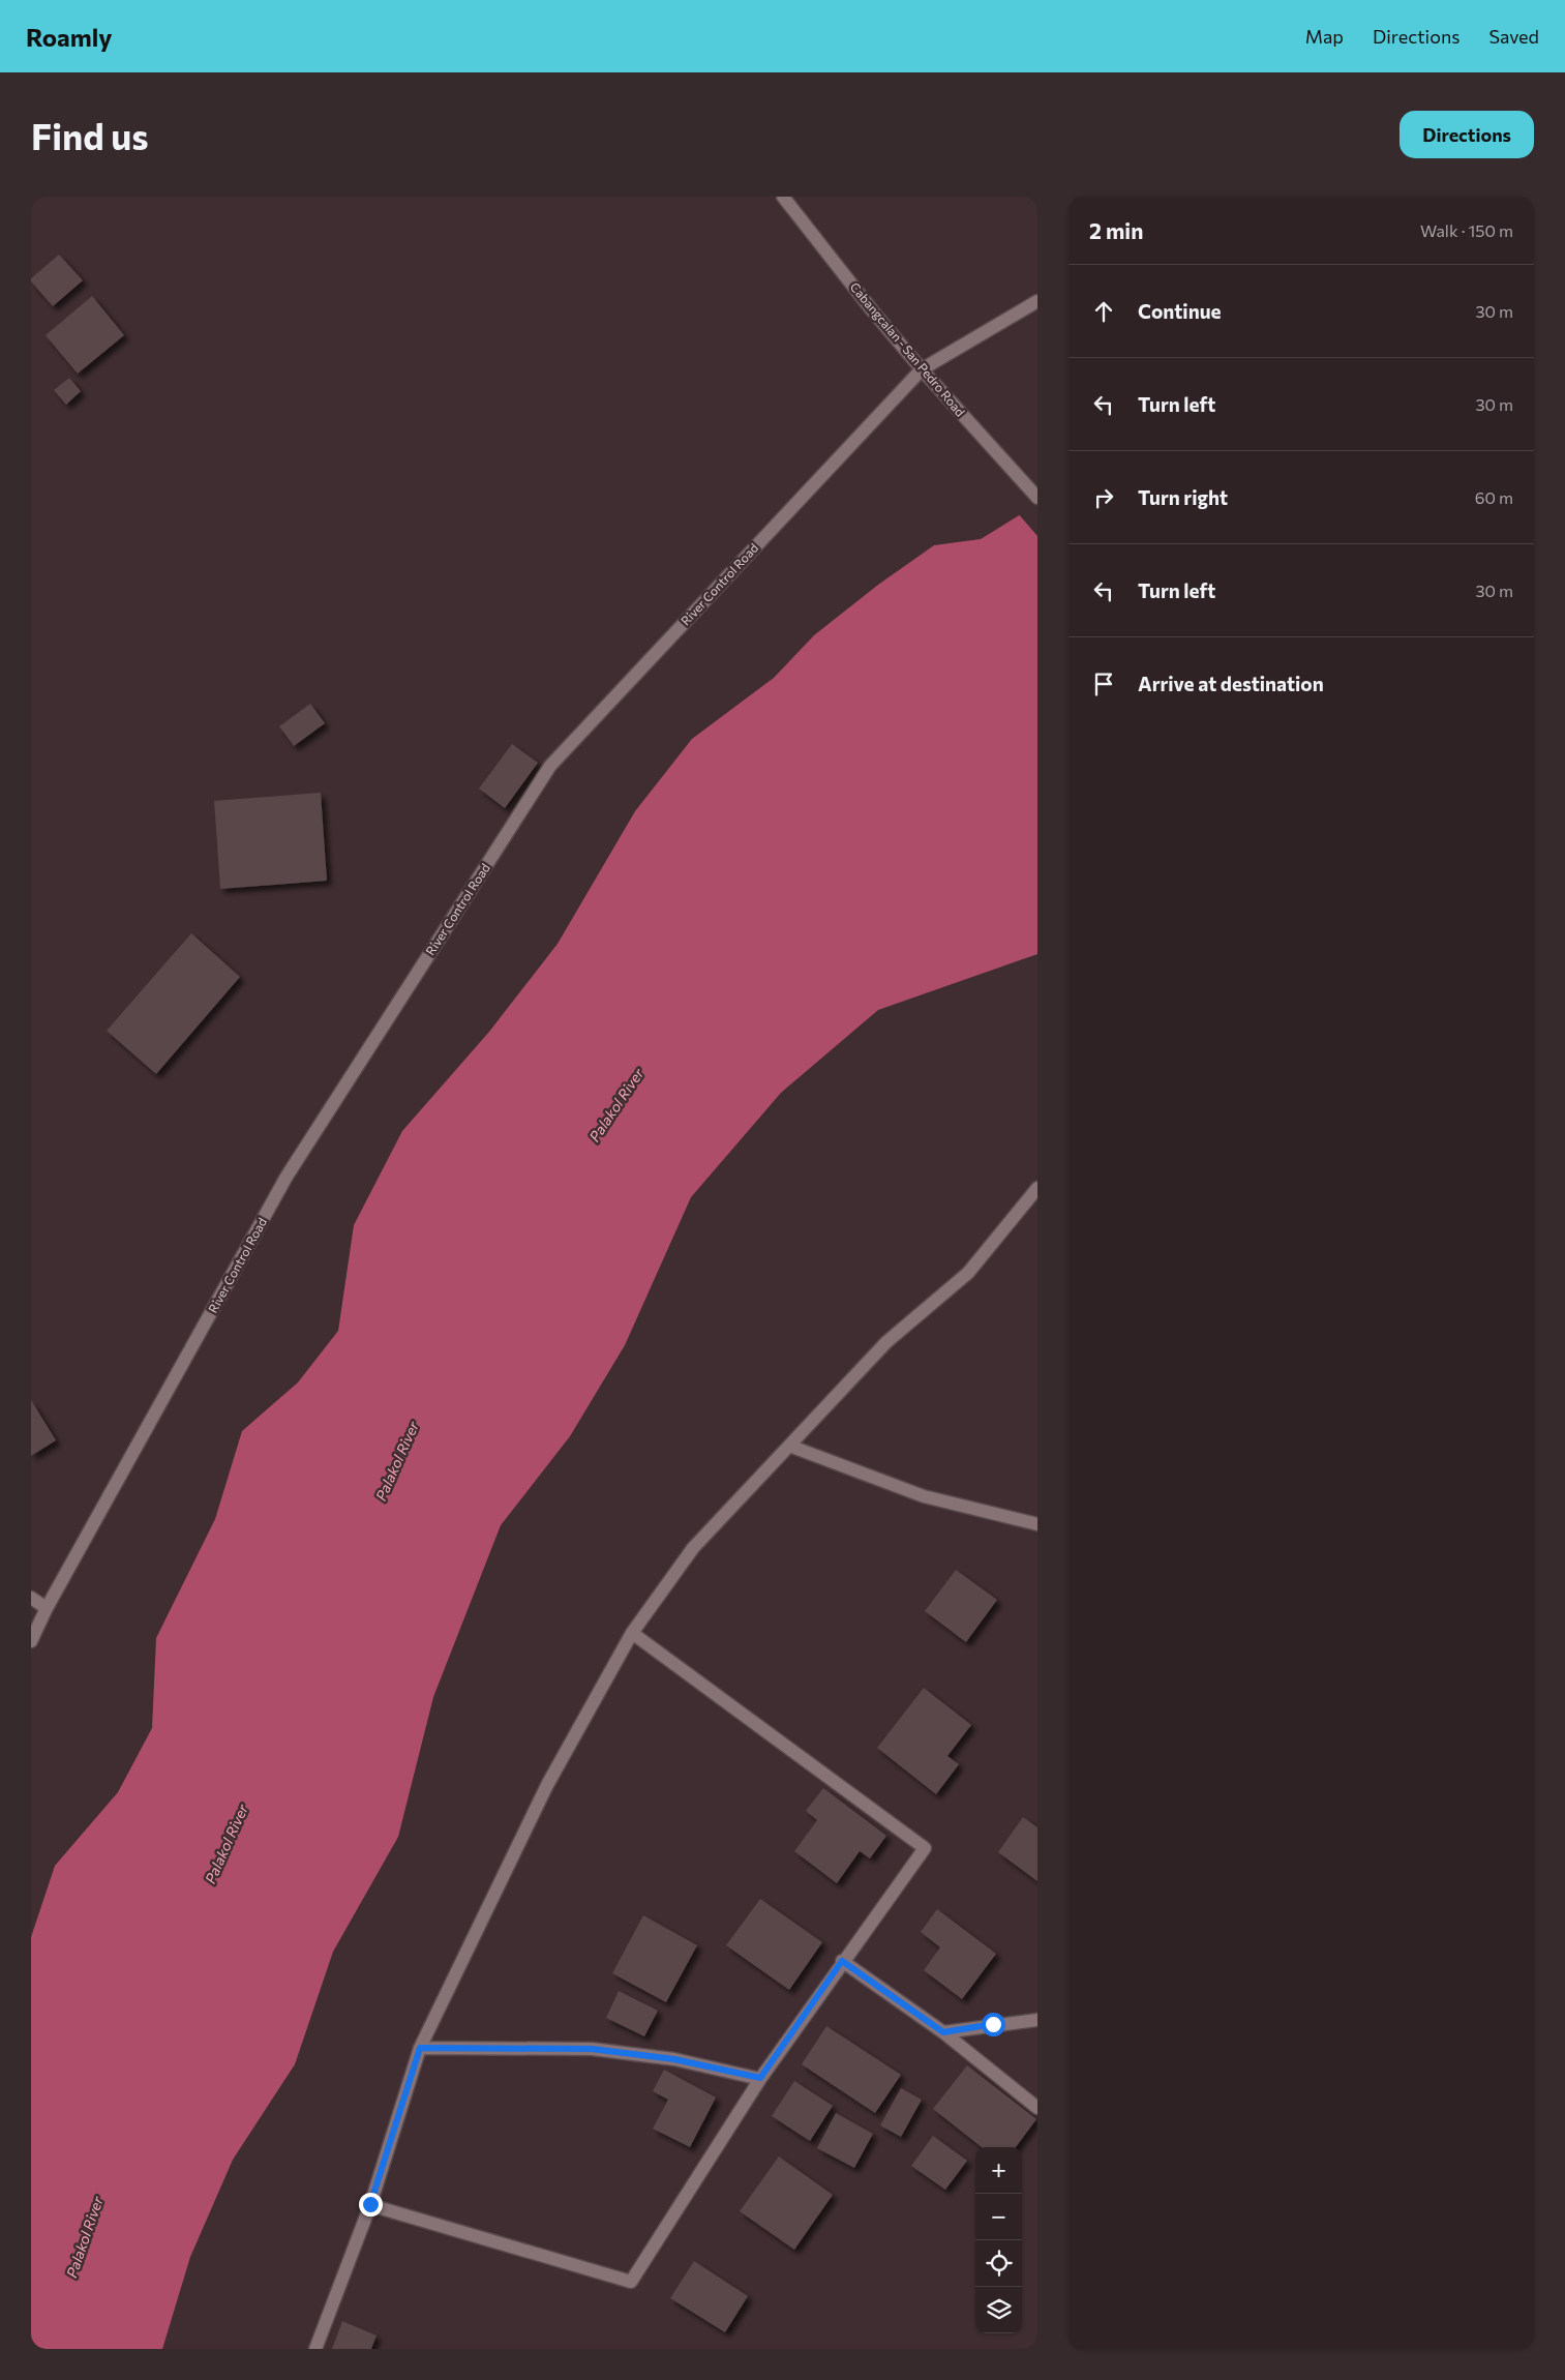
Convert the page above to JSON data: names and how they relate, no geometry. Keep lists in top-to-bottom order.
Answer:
{
  "streets": {
    "street": ["Cabangcalan - San Pedro Road", "River Control Road"]
  },
  "crossings": [
    ["Cabangcalan - San Pedro Road", "River Control Road"]
  ],
  "water": ["Palakol River"],
  "page": {
    "header": "Roamly",
    "nav": ["Map", "Directions", "Saved"],
    "buttons": "Directions",
    "title": "Find us",
    "heading": ["2 min", "Walk · 150 m"],
    "list": [
      ["Continue", "30 m"],
      ["Turn left", "30 m"],
      ["Turn right", "60 m"],
      ["Turn left", "30 m"],
      "Arrive at destination"
    ],
    "map_buttons": ["+", "−"]
  }
}
